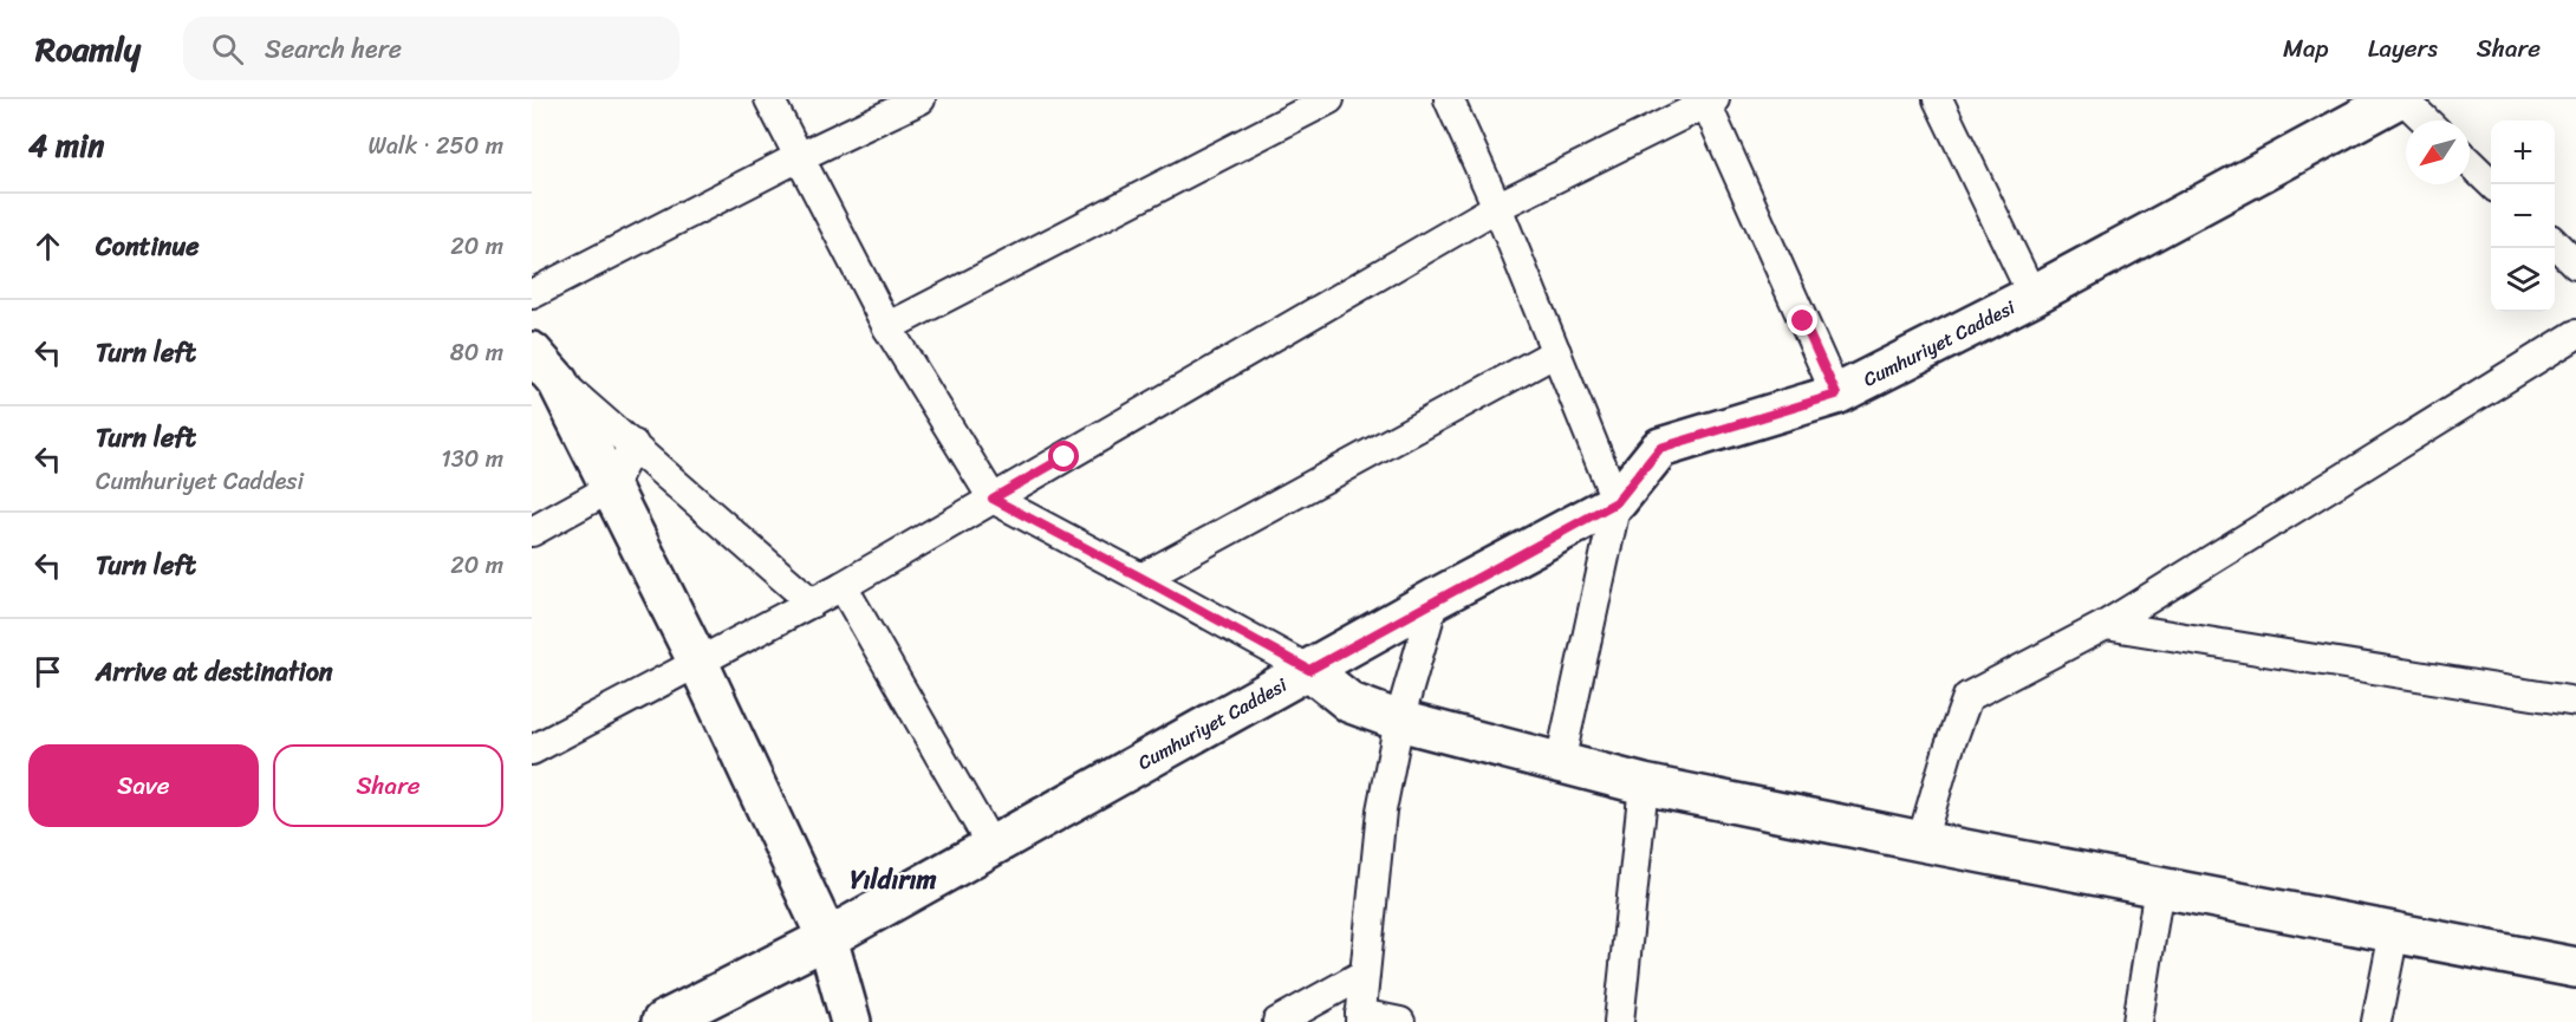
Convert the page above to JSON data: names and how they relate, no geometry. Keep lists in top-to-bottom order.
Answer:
{
  "streets": {
    "street": ["Cumhuriyet Caddesi"]
  },
  "districts": ["Yıldırım"],
  "north": "bottom left",
  "page": {
    "header": "Roamly",
    "search": "Search here",
    "nav": ["Map", "Layers", "Share"],
    "heading": ["4 min", "Walk · 250 m"],
    "map_buttons": ["+", "−"],
    "list": [
      ["Continue", "20 m"],
      ["Turn left", "80 m"],
      ["Turn left", "Cumhuriyet Caddesi", "130 m"],
      ["Turn left", "20 m"],
      "Arrive at destination"
    ],
    "buttons": ["Save", "Share"]
  }
}
